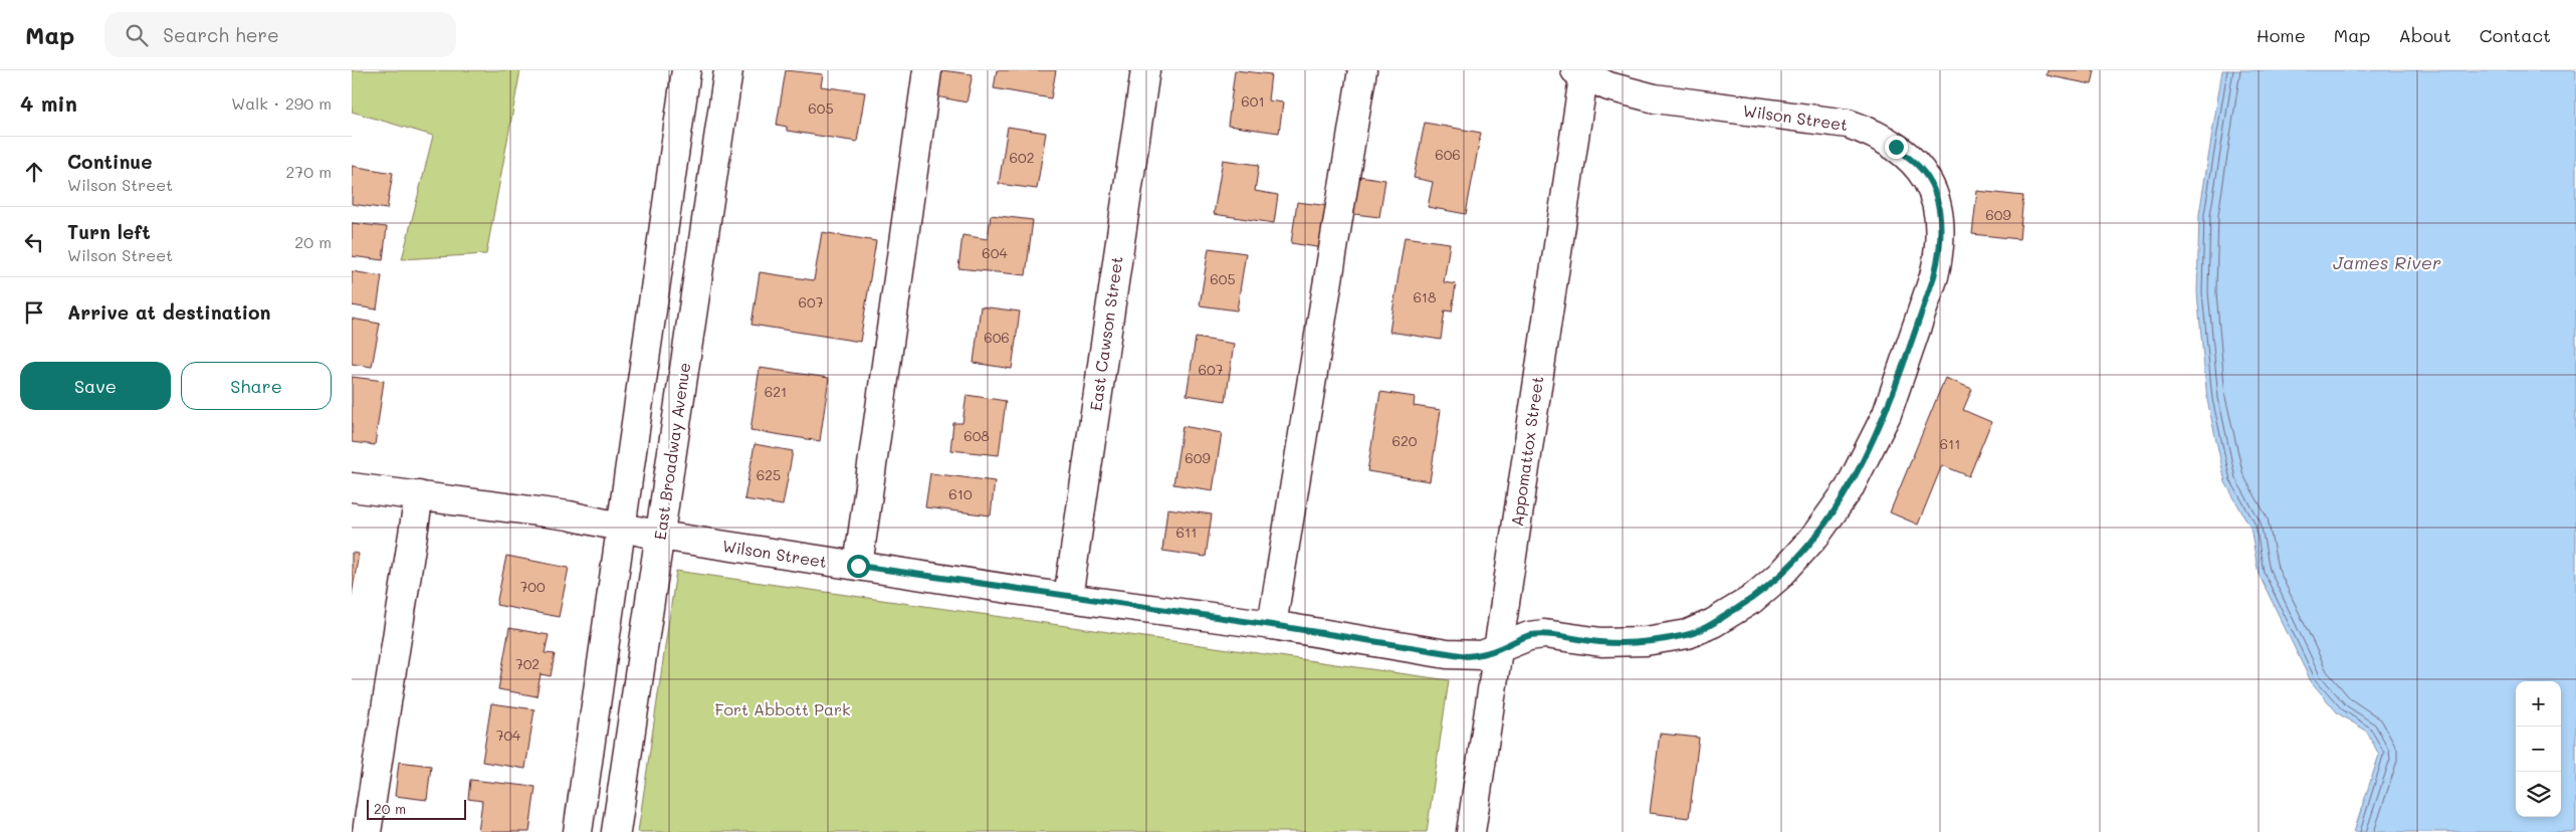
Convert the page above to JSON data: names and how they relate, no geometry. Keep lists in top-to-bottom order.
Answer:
{
  "streets": {
    "street": [
      "Wilson Street",
      "East Cawson Street",
      "East Broadway Avenue",
      "Appomattox Street"
    ]
  },
  "crossings": [
    ["Wilson Street", "East Cawson Street"],
    ["Wilson Street", "East Broadway Avenue"],
    ["Wilson Street", "Appomattox Street"]
  ],
  "water": ["James River"],
  "parks": ["Fort Abbott Park"],
  "house_numbers": [
    "601",
    "605",
    "606",
    "602",
    "609",
    "604",
    "605",
    "618",
    "607",
    "606",
    "607",
    "621",
    "608",
    "620",
    "611",
    "609",
    "625",
    "610",
    "611",
    "700",
    "702",
    "704"
  ],
  "scale_bar": "20 m",
  "page": {
    "header": "Map",
    "search": "Search here",
    "nav": [
      "Home",
      "Map",
      "About",
      "Contact"
    ],
    "heading": ["4 min", "Walk · 290 m"],
    "list": [
      ["Continue", "Wilson Street", "270 m"],
      ["Turn left", "Wilson Street", "20 m"],
      "Arrive at destination"
    ],
    "buttons": ["Save", "Share"],
    "map_buttons": ["+", "−"],
    "scale": "20 m"
  }
}
